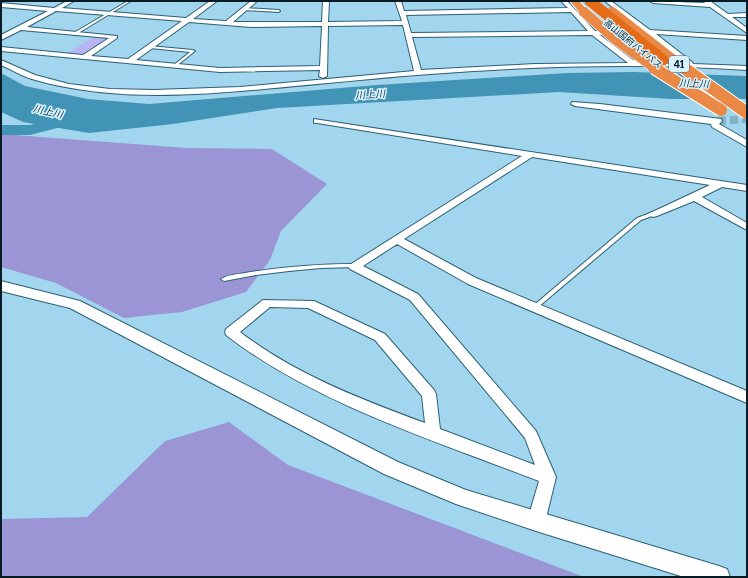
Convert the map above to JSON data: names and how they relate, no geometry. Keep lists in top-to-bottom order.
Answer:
{
  "streets": {
    "highway": ["高山国府バイパス", "41"]
  },
  "crossings": [
    ["高山国府バイパス", "41"]
  ],
  "water": ["川上川"]
}
